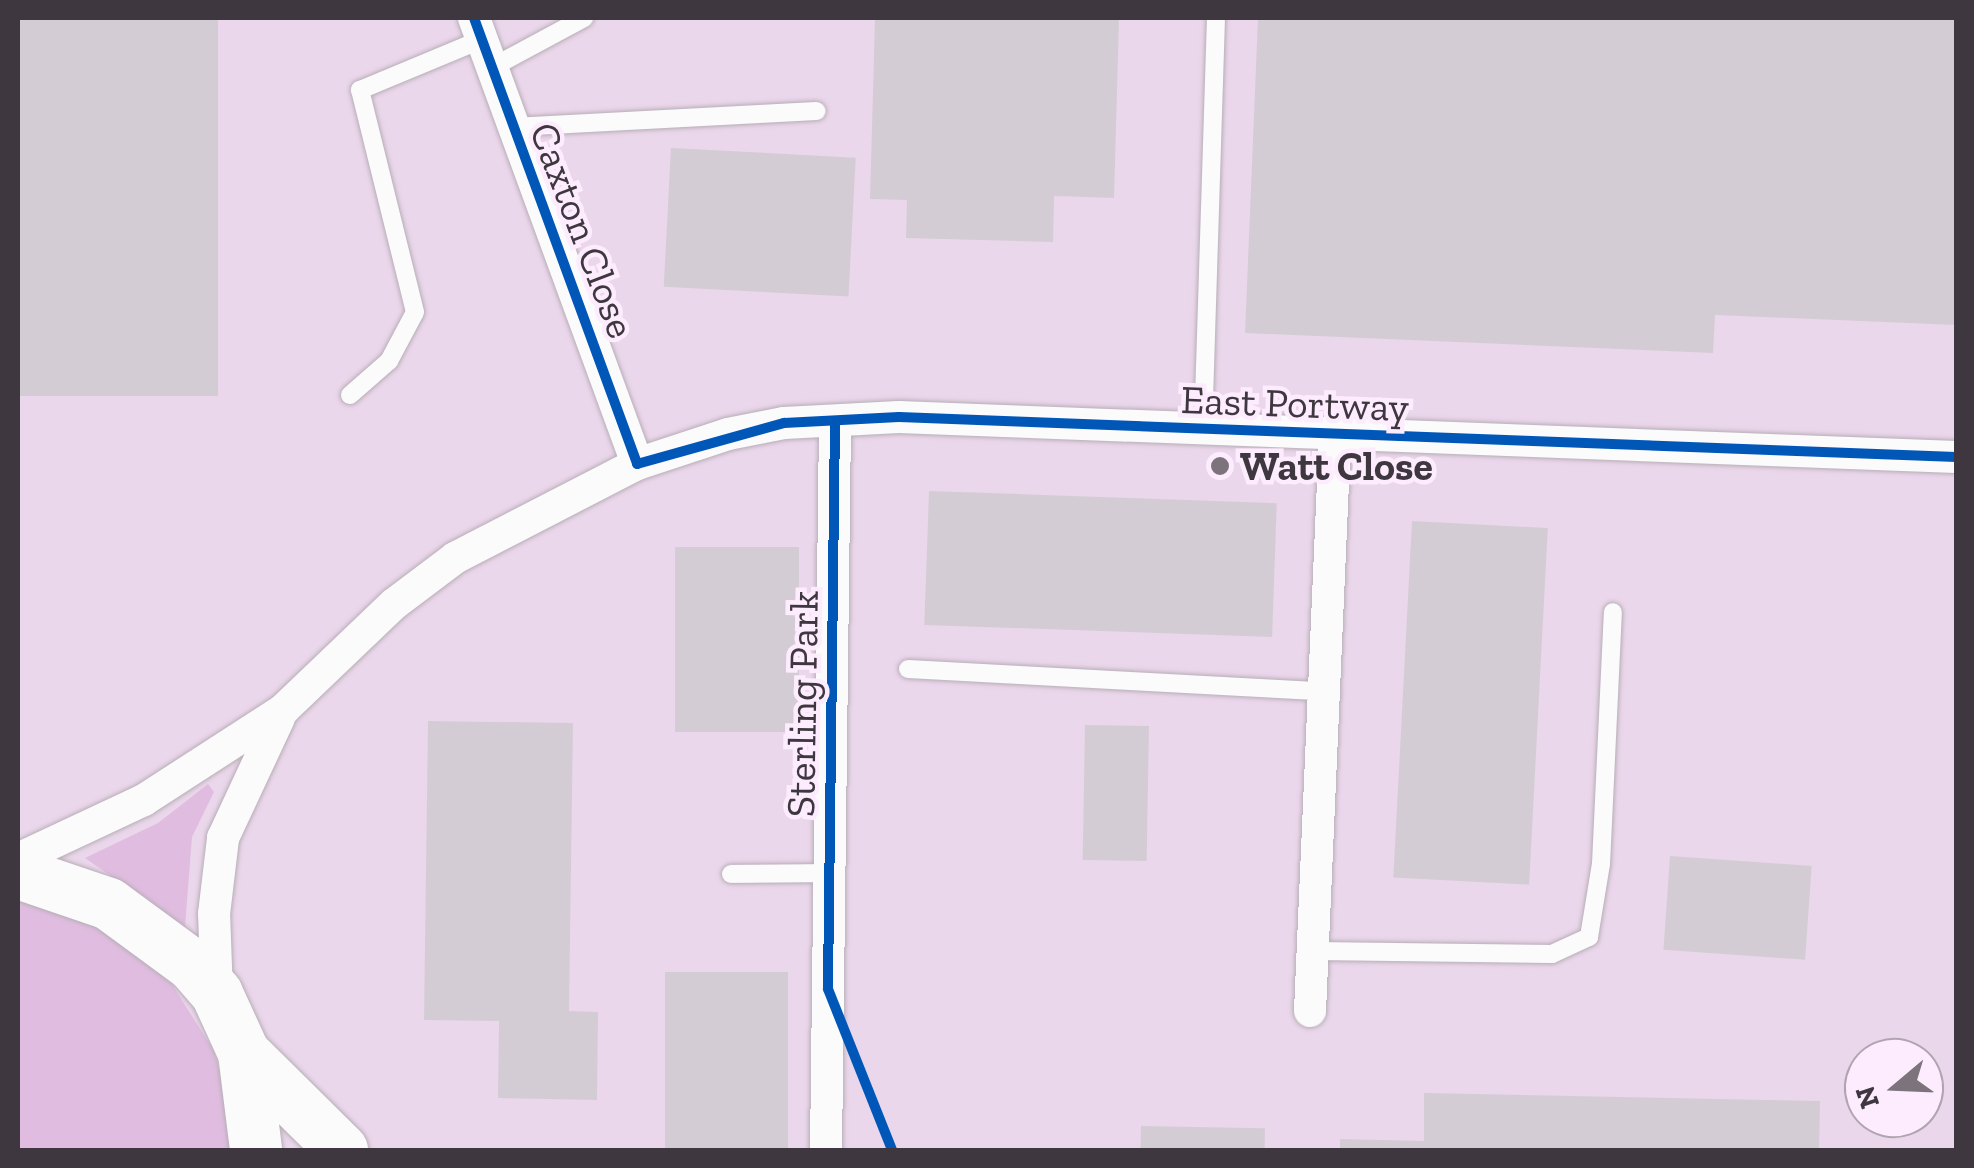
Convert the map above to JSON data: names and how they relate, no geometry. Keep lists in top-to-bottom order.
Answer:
{
  "streets": {
    "street": ["Caxton Close", "East Portway", "Sterling Park"]
  },
  "crossings": [
    ["Caxton Close", "East Portway"],
    ["East Portway", "Sterling Park"]
  ],
  "places": ["Watt Close"],
  "north": "left"
}
